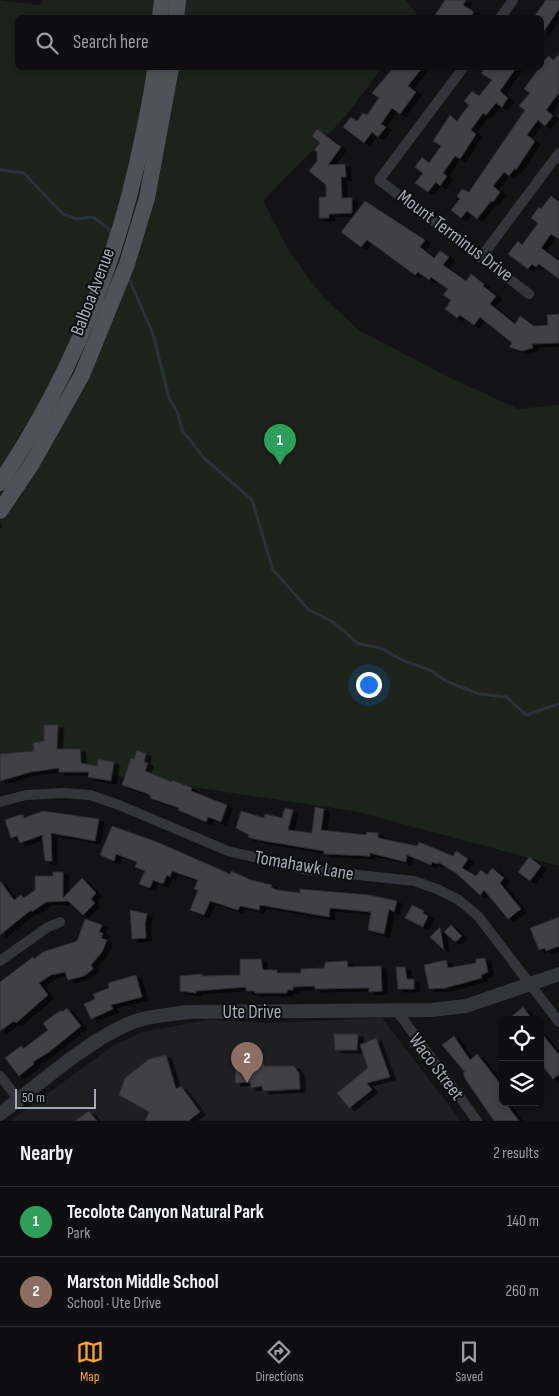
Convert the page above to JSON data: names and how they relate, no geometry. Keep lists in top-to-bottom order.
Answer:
{
  "streets": {
    "main road": ["Balboa Avenue"],
    "street": [
      "Mount Terminus Drive",
      "Tomahawk Lane",
      "Ute Drive",
      "Waco Street"
    ]
  },
  "crossings": [
    ["Tomahawk Lane", "Ute Drive"],
    ["Ute Drive", "Waco Street"]
  ],
  "scale_bar": "50 m",
  "page": {
    "search": "Search here",
    "pins": ["1", "2"],
    "scale": "50 m",
    "heading": ["Nearby", "2 results"],
    "list": [
      {
        "mark": "1",
        "name": "Tecolote Canyon Natural Park",
        "note": "Park",
        "value": "140 m"
      },
      {
        "mark": "2",
        "name": "Marston Middle School",
        "note": "School · Ute Drive",
        "value": "260 m"
      }
    ],
    "nav": ["Map", "Directions", "Saved"]
  }
}
